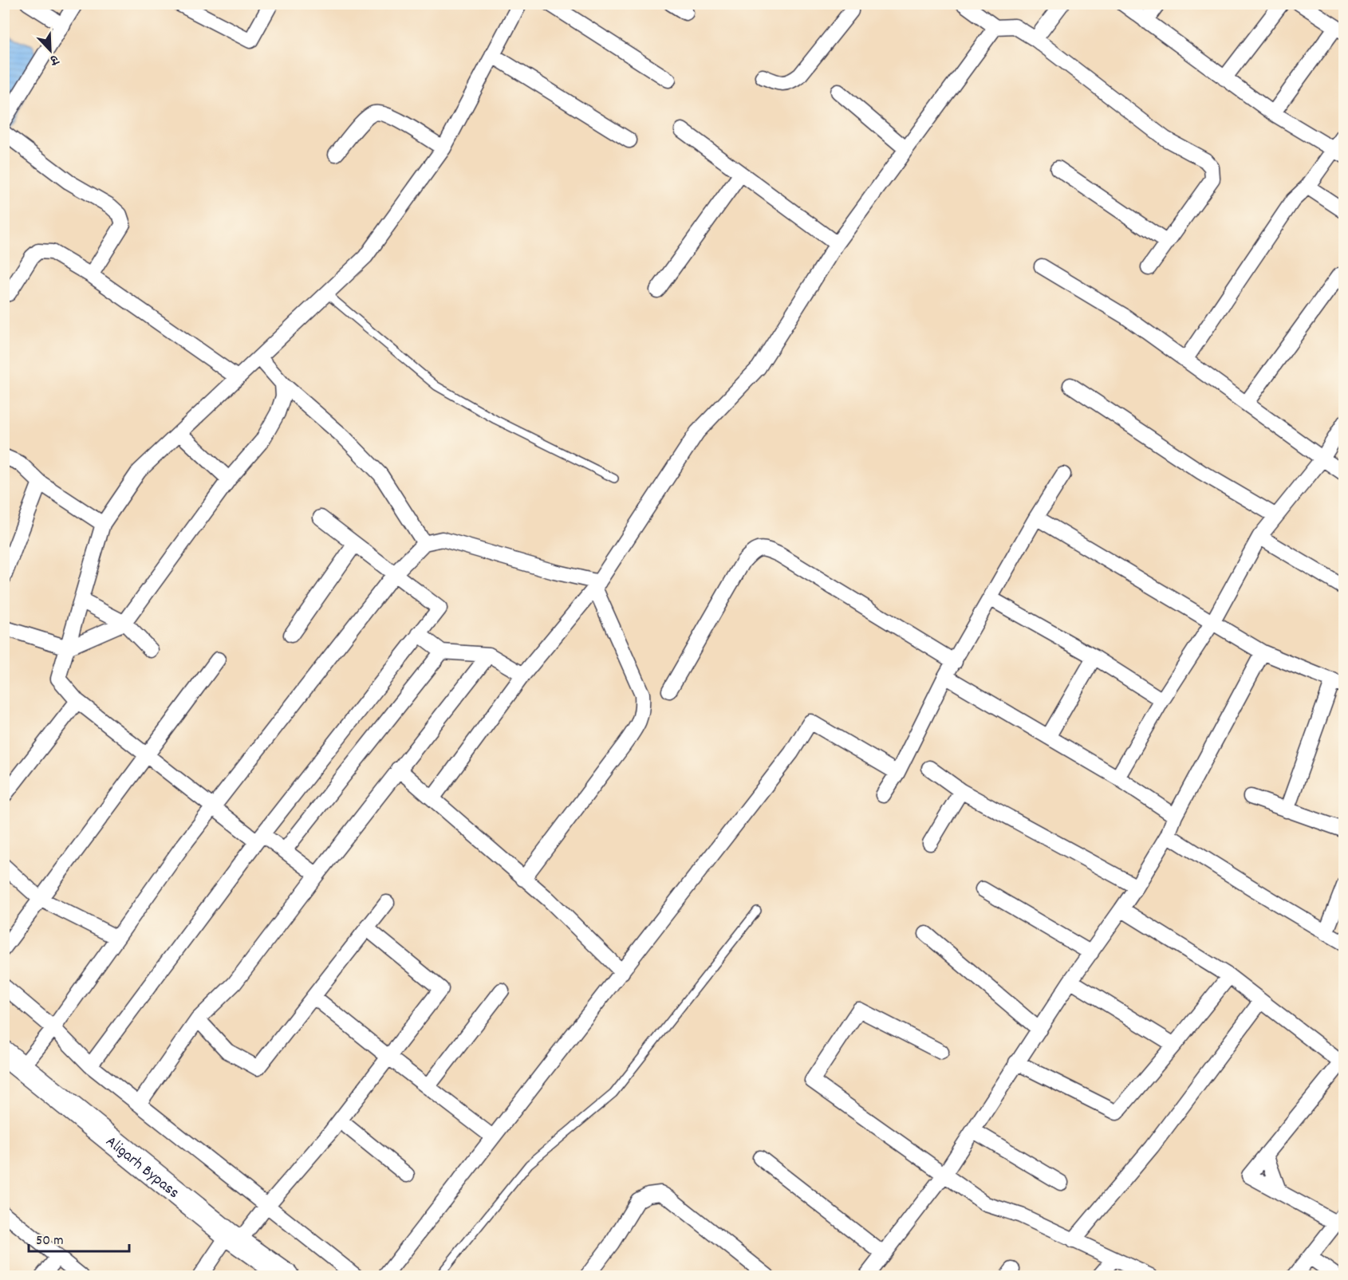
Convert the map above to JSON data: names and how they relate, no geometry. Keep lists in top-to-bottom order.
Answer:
{
  "streets": {
    "highway": ["Aligarh Bypass"]
  },
  "scale_bar": "50 m",
  "north": "bottom right"
}
